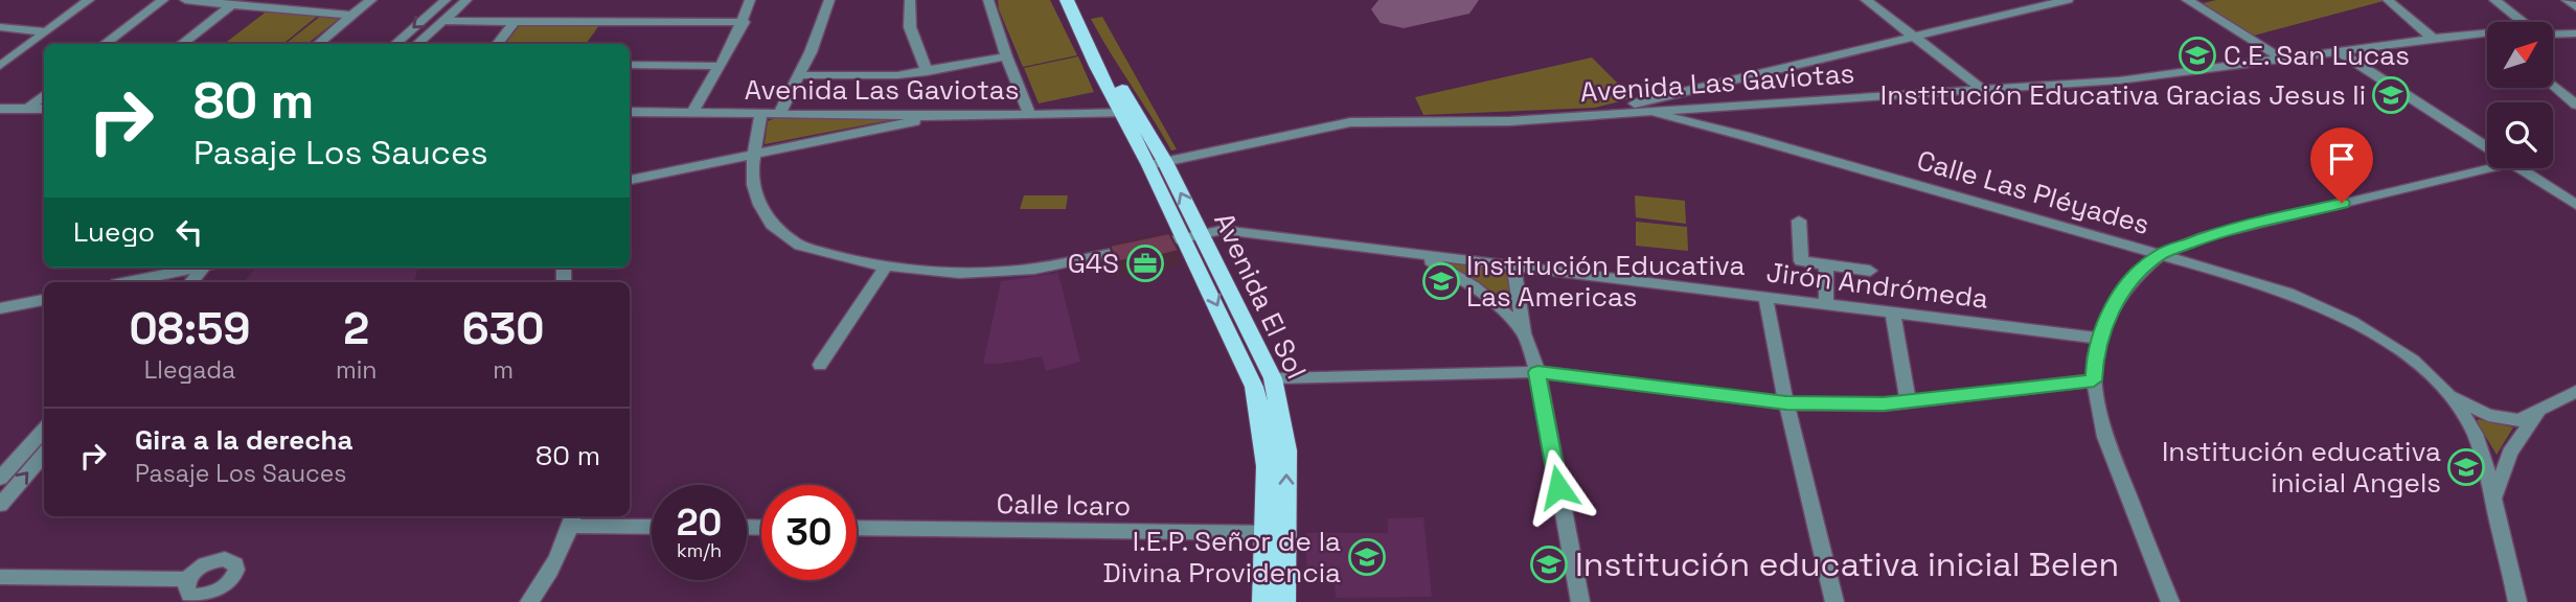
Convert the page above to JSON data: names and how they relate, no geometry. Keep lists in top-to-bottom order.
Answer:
{
  "streets": {
    "main road": ["Avenida El Sol"],
    "street": [
      "Avenida Las Gaviotas",
      "Calle Las Pléyades",
      "Jirón Andrómeda",
      "Calle Icaro"
    ]
  },
  "crossings": [
    ["Avenida Las Gaviotas", "Calle Las Pléyades"],
    ["Avenida Las Gaviotas", "Jirón Andrómeda"],
    ["Avenida Las Gaviotas", "Avenida El Sol"],
    ["Jirón Andrómeda", "Avenida El Sol"],
    ["Avenida El Sol", "Calle Icaro"]
  ],
  "places": {
    "school or university": [
      "C.E. San Lucas",
      "Institución Educativa Gracias Jesus Ii",
      "Institución Educativa Las Americas",
      "Institución educativa inicial Angels",
      "I.E.P. Señor de la Divina Providencia",
      "Institución educativa inicial Belen"
    ],
    "office": ["G4S"]
  },
  "north": "top right",
  "page": {
    "turn": ["80 m", "Pasaje Los Sauces"],
    "then": "Luego",
    "eta": [
      "08:59",
      "Llegada",
      "2",
      "min",
      "630",
      "m"
    ],
    "list": [
      {
        "name": "Gira a la derecha",
        "note": "Pasaje Los Sauces",
        "value": "80 m"
      }
    ],
    "speed": "20 km/h",
    "limit": "30"
  }
}
